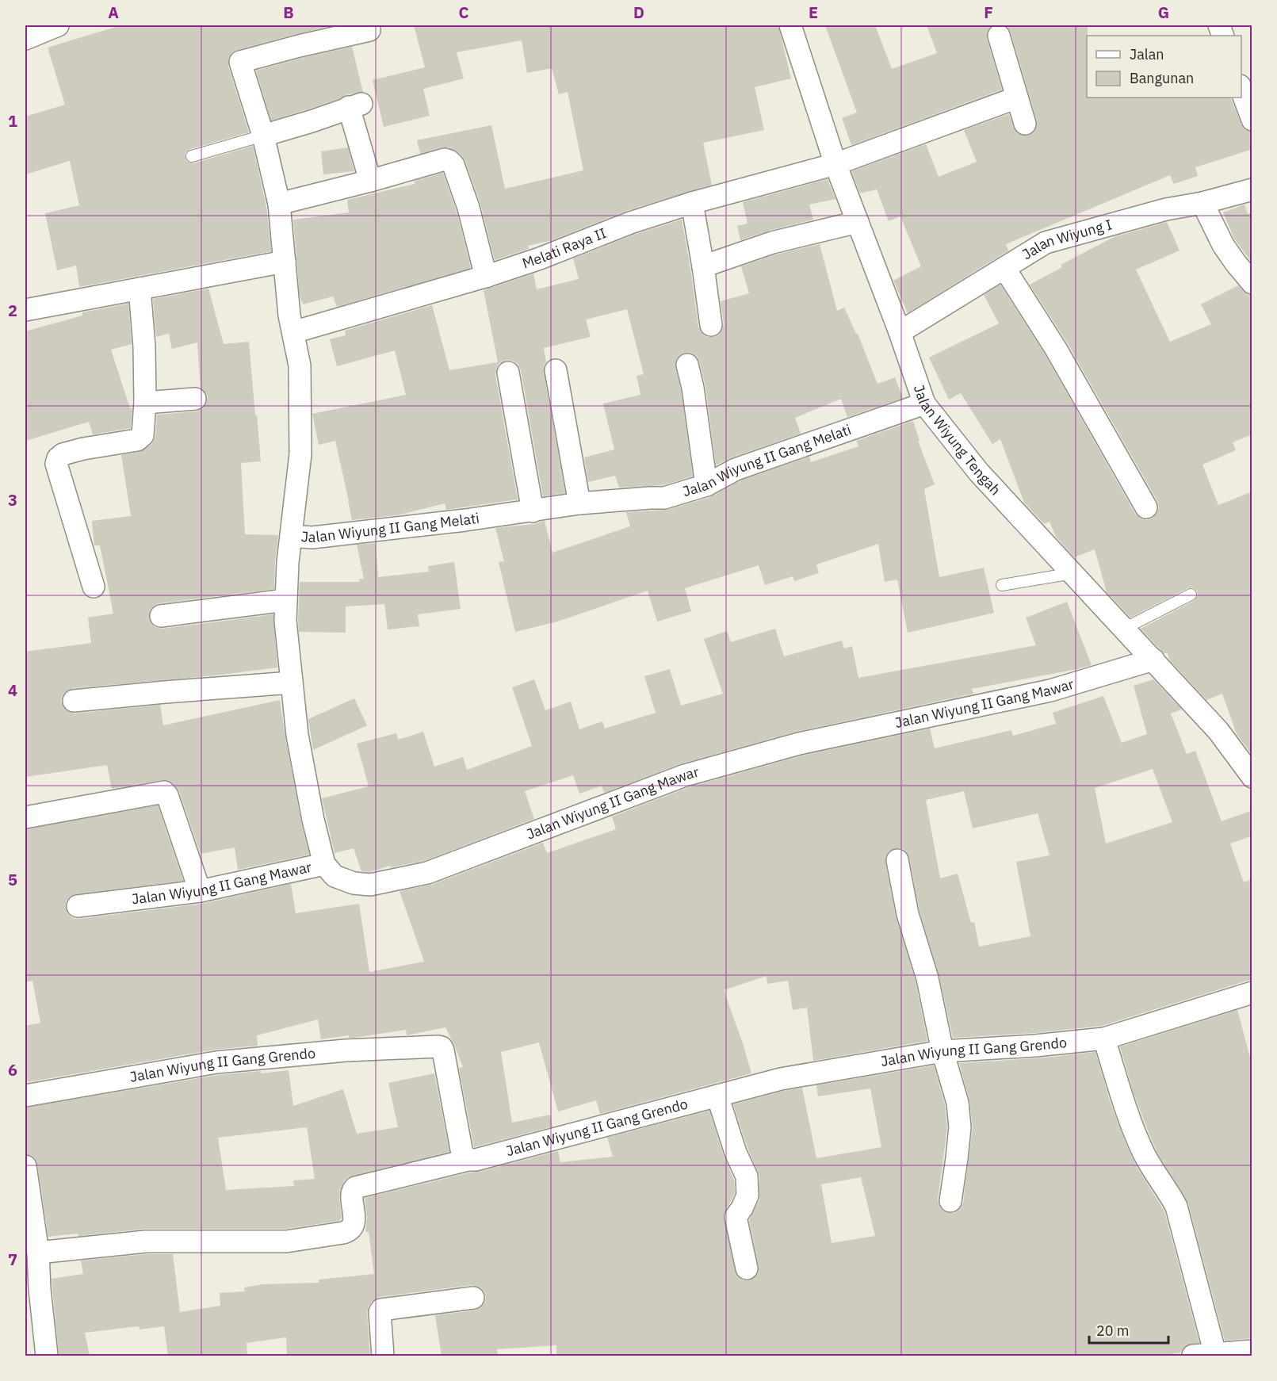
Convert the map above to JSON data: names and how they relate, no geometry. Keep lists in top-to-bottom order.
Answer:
{
  "streets": {
    "street": [
      "Jalan Wiyung I",
      "Melati Raya II",
      "Jalan Wiyung Tengah",
      "Jalan Wiyung II Gang Melati",
      "Jalan Wiyung II Gang Mawar",
      "Jalan Wiyung II Gang Grendo"
    ]
  },
  "crossings": [
    ["Jalan Wiyung I", "Jalan Wiyung Tengah"],
    ["Melati Raya II", "Jalan Wiyung Tengah"],
    ["Melati Raya II", "Jalan Wiyung II Gang Melati"],
    ["Jalan Wiyung Tengah", "Jalan Wiyung II Gang Melati"],
    ["Jalan Wiyung Tengah", "Jalan Wiyung II Gang Mawar"]
  ],
  "legend": ["Jalan", "Bangunan"],
  "scale_bar": "20 m",
  "grid": {
    "columns": [
      "A",
      "B",
      "C",
      "D",
      "E",
      "F",
      "G"
    ],
    "rows": [
      "1",
      "2",
      "3",
      "4",
      "5",
      "6",
      "7"
    ]
  }
}
